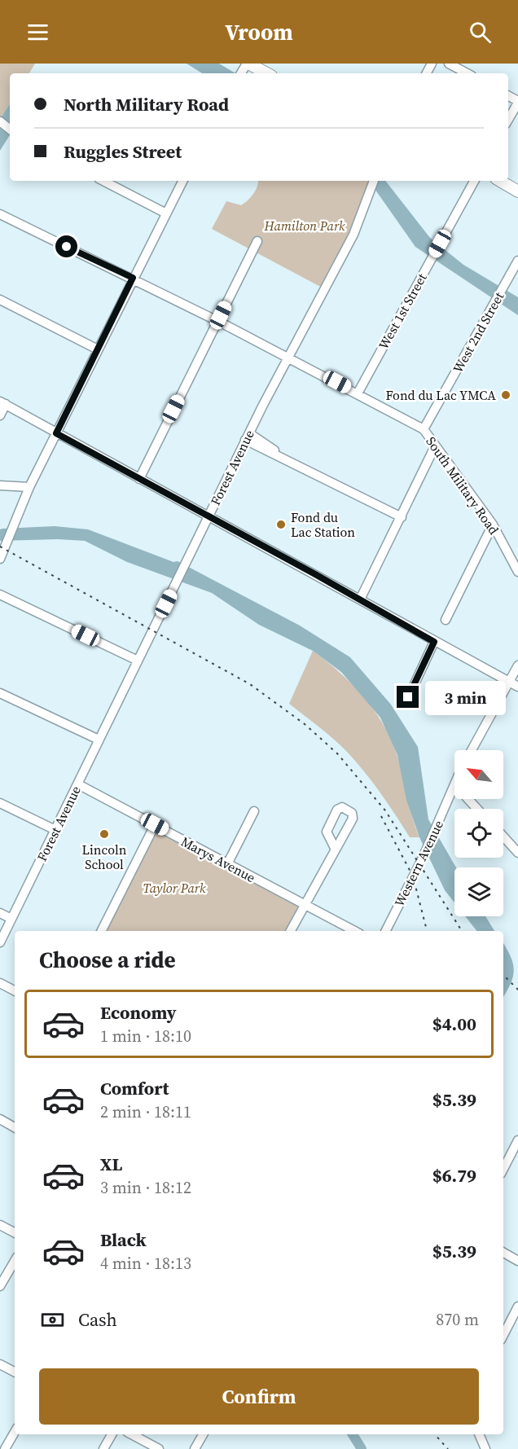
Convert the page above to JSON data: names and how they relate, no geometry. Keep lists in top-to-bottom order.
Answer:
{
  "streets": {
    "street": [
      "West 1st Street",
      "West 2nd Street",
      "Forest Avenue",
      "South Military Road",
      "Marys Avenue",
      "Western Avenue"
    ]
  },
  "crossings": [
    ["West 1st Street", "South Military Road"],
    ["West 2nd Street", "South Military Road"],
    ["Forest Avenue", "South Military Road"],
    ["Forest Avenue", "Marys Avenue"]
  ],
  "parks": ["Hamilton Park", "Taylor Park"],
  "places": ["Fond du Lac YMCA", "Fond du Lac Station", "Lincoln School"],
  "north": "top left",
  "page": {
    "header": "Vroom",
    "banner": ["North Military Road", "Ruggles Street"],
    "bubble": "3 min",
    "heading": "Choose a ride",
    "list": [
      {
        "name": "Economy",
        "note": "1 min · 18:10",
        "value": "$4.00"
      },
      {
        "name": "Comfort",
        "note": "2 min · 18:11",
        "value": "$5.39"
      },
      {
        "name": "XL",
        "note": "3 min · 18:12",
        "value": "$6.79"
      },
      {
        "name": "Black",
        "note": "4 min · 18:13",
        "value": "$5.39"
      }
    ],
    "pay": ["Cash", "870 m"],
    "buttons": "Confirm"
  }
}
